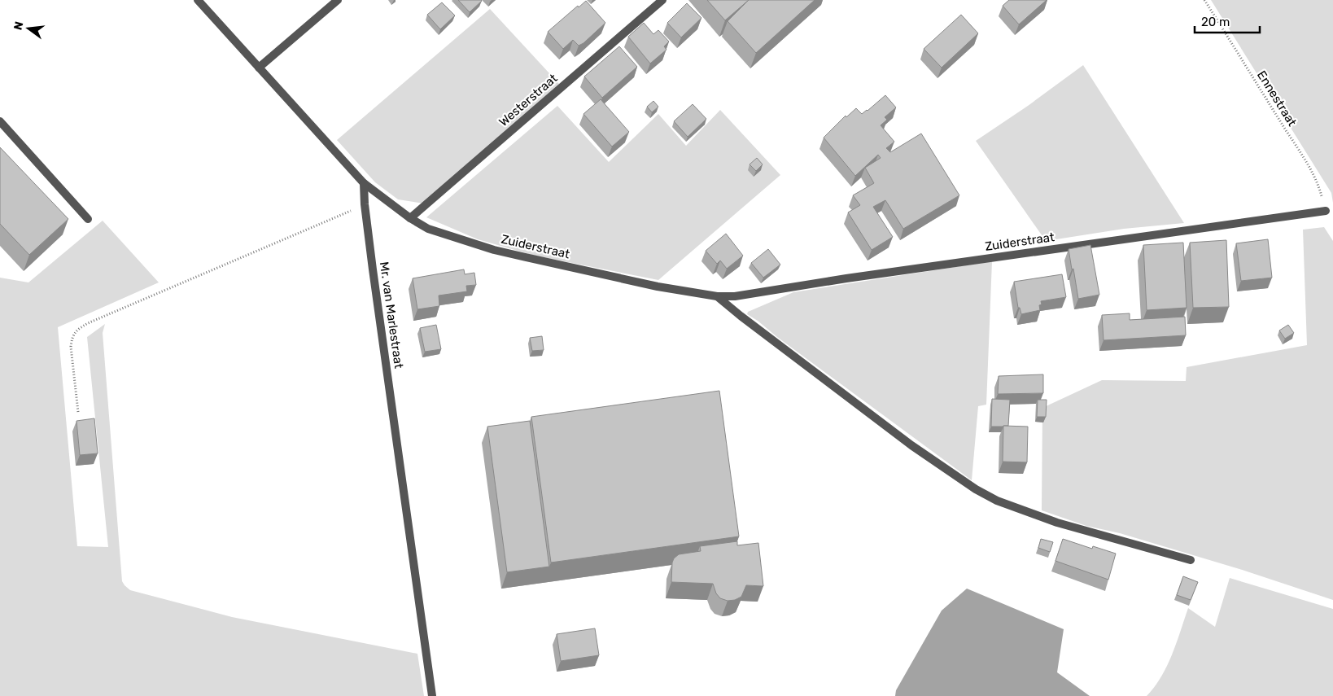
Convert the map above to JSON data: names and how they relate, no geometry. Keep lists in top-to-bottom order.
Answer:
{
  "streets": {
    "street": ["Westerstraat", "Zuiderstraat", "Mr. van Marlestraat"],
    "path": ["Ennestraat"]
  },
  "crossings": [
    ["Ennestraat", "Zuiderstraat"],
    ["Westerstraat", "Zuiderstraat"],
    ["Zuiderstraat", "Mr. van Marlestraat"]
  ],
  "scale_bar": "20 m",
  "north": "left"
}
